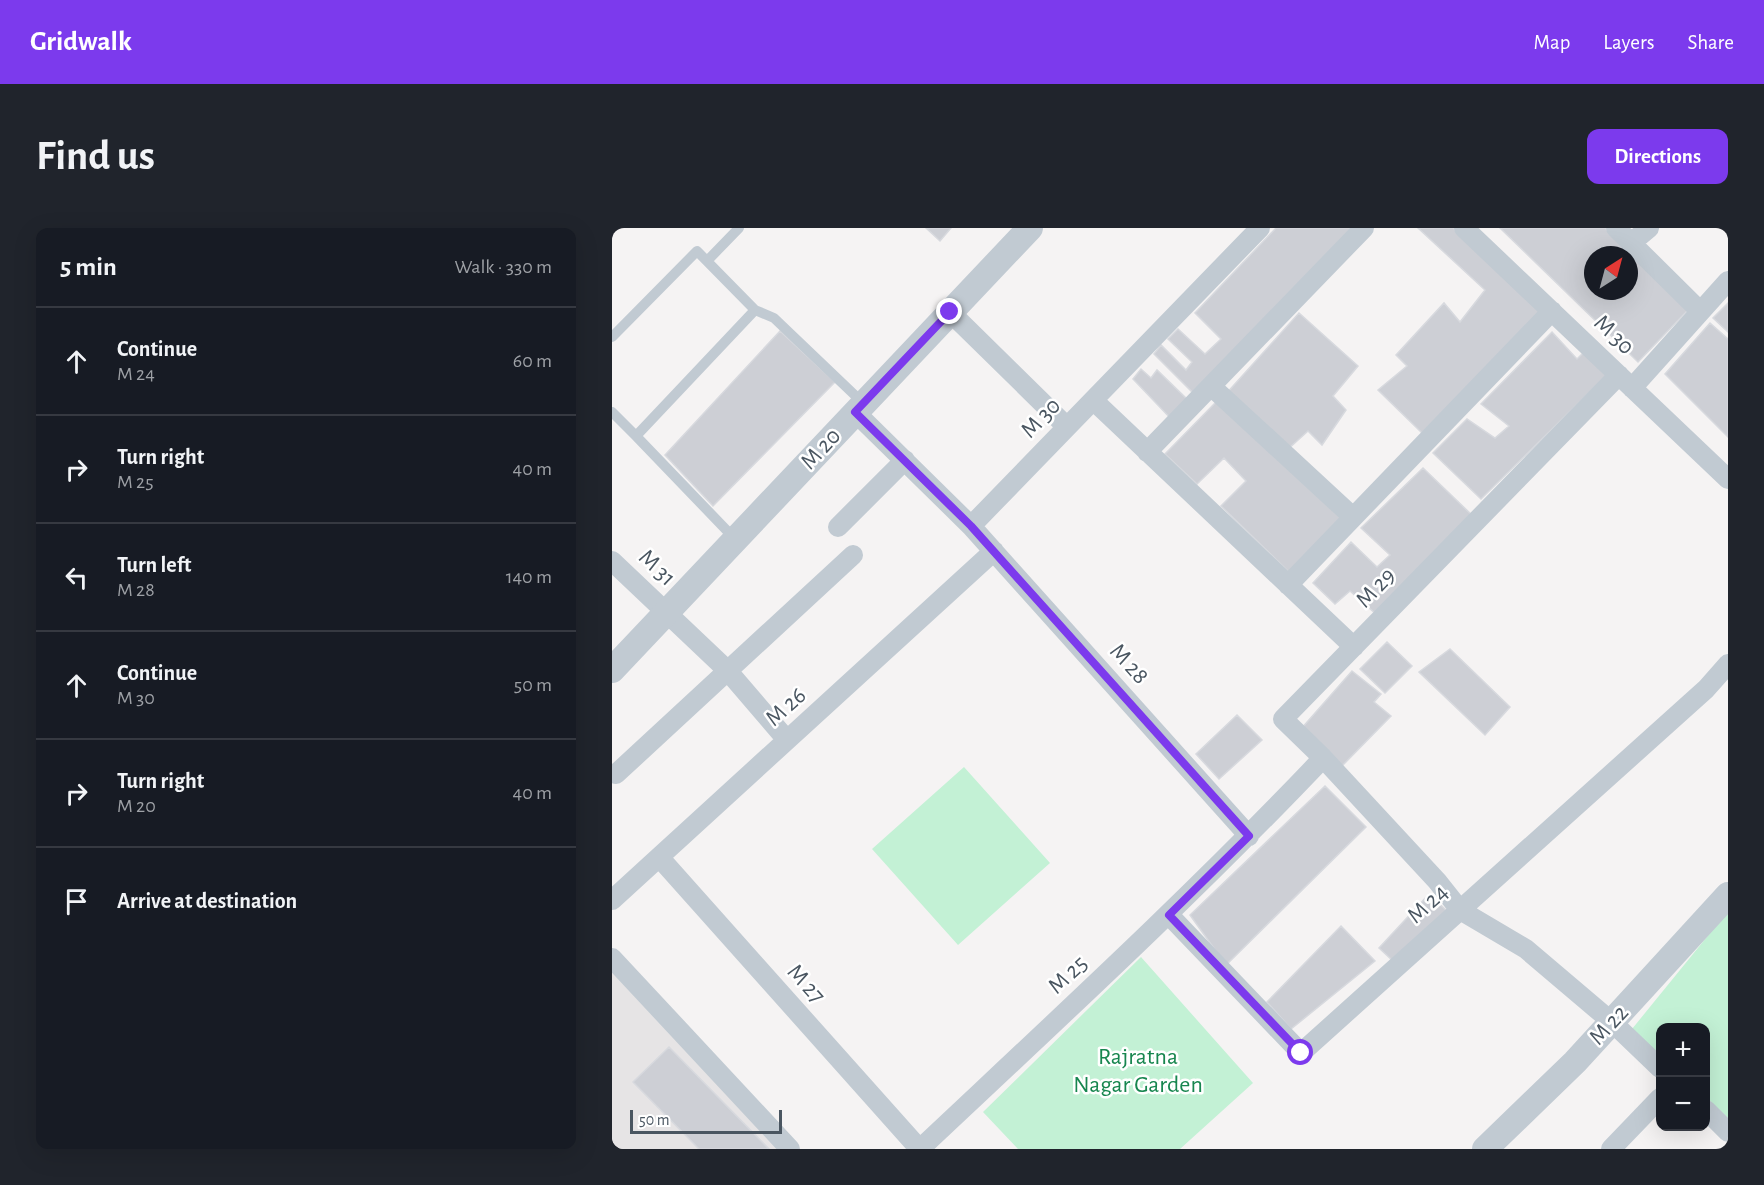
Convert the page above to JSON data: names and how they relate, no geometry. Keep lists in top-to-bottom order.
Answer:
{
  "streets": {
    "street": [
      "M 30",
      "M 20",
      "M 31",
      "M 29",
      "M 28",
      "M 26",
      "M 24",
      "M 25",
      "M 27",
      "M 22"
    ]
  },
  "crossings": [
    ["M 30", "M 29"],
    ["M 30", "M 28"],
    ["M 20", "M 31"],
    ["M 31", "M 26"],
    ["M 28", "M 26"],
    ["M 28", "M 25"],
    ["M 26", "M 27"],
    ["M 24", "M 25"],
    ["M 25", "M 27"]
  ],
  "parks": ["Rajratna Nagar Garden"],
  "scale_bar": "50 m",
  "north": "top right",
  "page": {
    "header": "Gridwalk",
    "nav": ["Map", "Layers", "Share"],
    "buttons": "Directions",
    "title": "Find us",
    "heading": ["5 min", "Walk · 330 m"],
    "list": [
      ["Continue", "M 24", "60 m"],
      ["Turn right", "M 25", "40 m"],
      ["Turn left", "M 28", "140 m"],
      ["Continue", "M 30", "50 m"],
      ["Turn right", "M 20", "40 m"],
      "Arrive at destination"
    ],
    "map_buttons": ["+", "−"],
    "scale": "50 m"
  }
}
